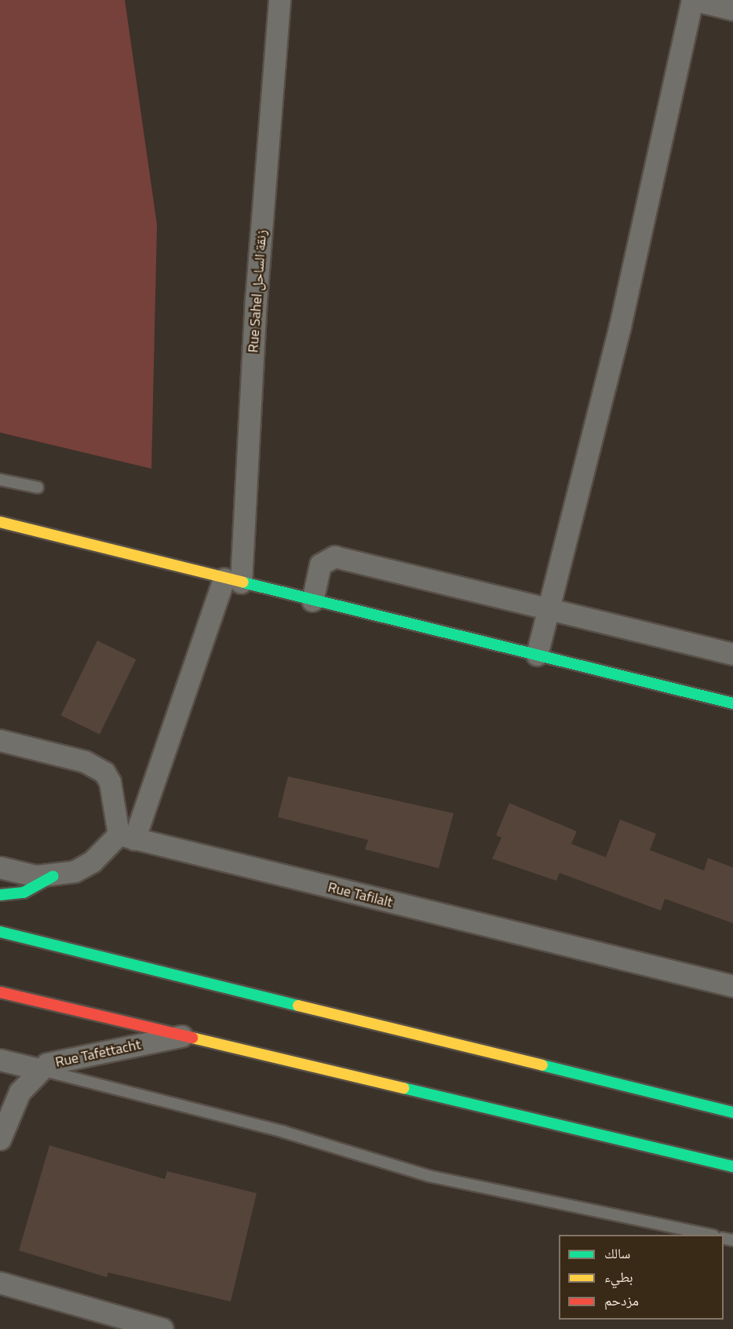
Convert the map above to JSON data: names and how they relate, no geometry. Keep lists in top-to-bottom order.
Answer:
{
  "streets": {
    "street": ["Rue Sahel زنقة الساحل", "Rue Tafilalt", "Rue Tafettacht"]
  },
  "crossings": [
    ["Rue Sahel زنقة الساحل", "Rue Tafilalt"]
  ],
  "legend": ["سالك", "بطيء", "مزدحم"]
}
